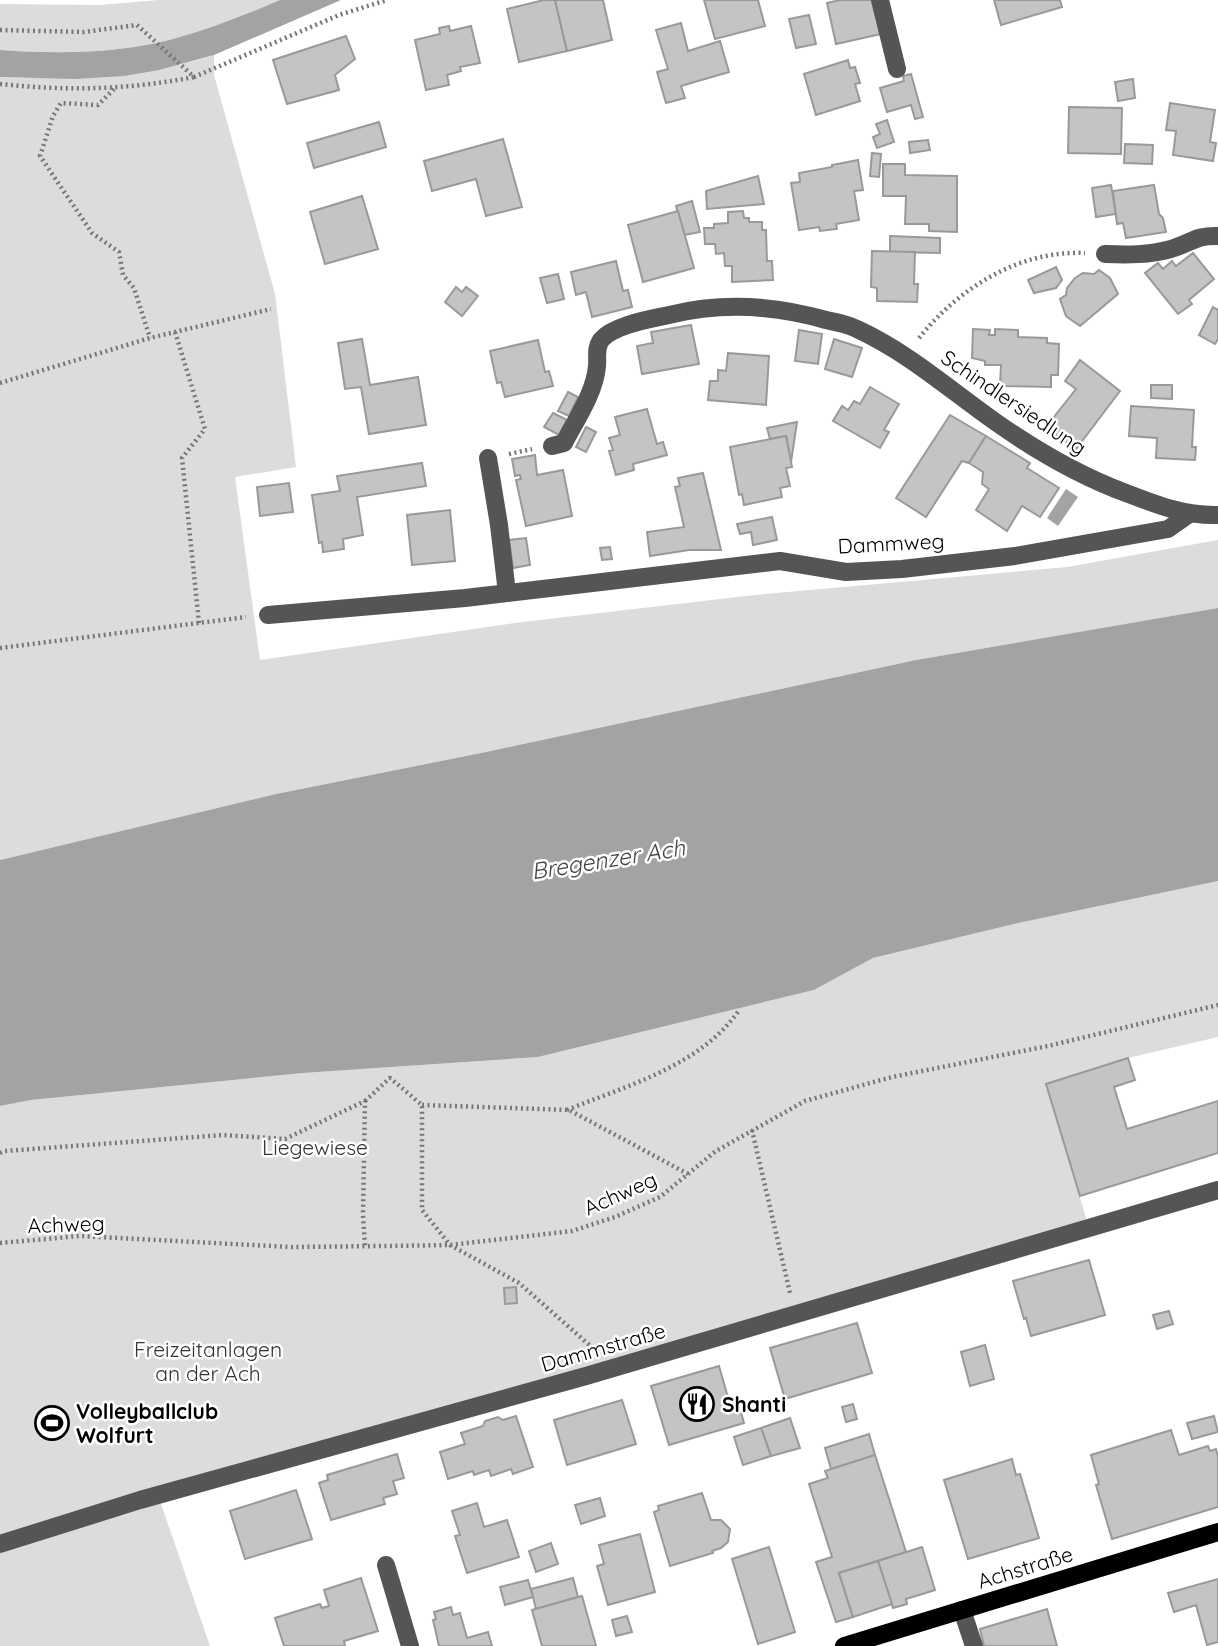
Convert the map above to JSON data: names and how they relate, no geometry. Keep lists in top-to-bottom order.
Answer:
{
  "streets": {
    "main road": ["Achstraße"],
    "street": ["Schindlersiedlung", "Dammweg", "Dammstraße"],
    "path": ["Achweg"]
  },
  "crossings": [
    ["Schindlersiedlung", "Dammweg"]
  ],
  "water": ["Bregenzer Ach"],
  "parks": ["Liegewiese", "Freizeitanlagen an der Ach"],
  "places": {
    "restaurant": ["Shanti"],
    "sports": ["Volleyballclub Wolfurt"]
  }
}
